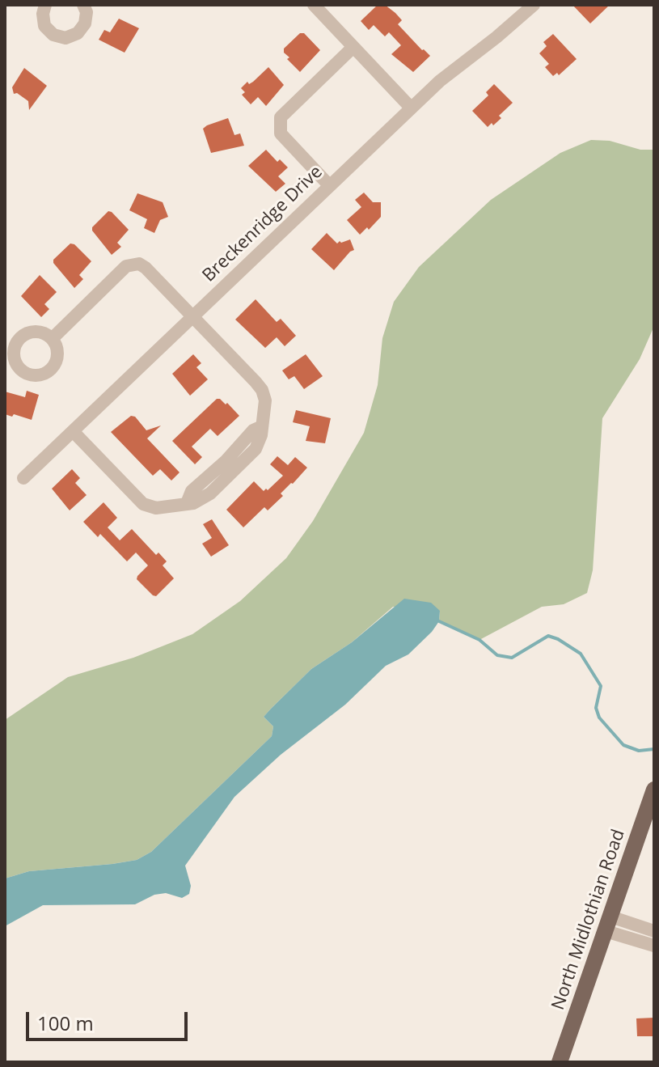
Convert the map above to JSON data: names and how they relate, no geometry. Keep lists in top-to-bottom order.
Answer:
{
  "streets": {
    "main road": ["North Midlothian Road"],
    "street": ["Breckenridge Drive"]
  },
  "scale_bar": "100 m"
}
